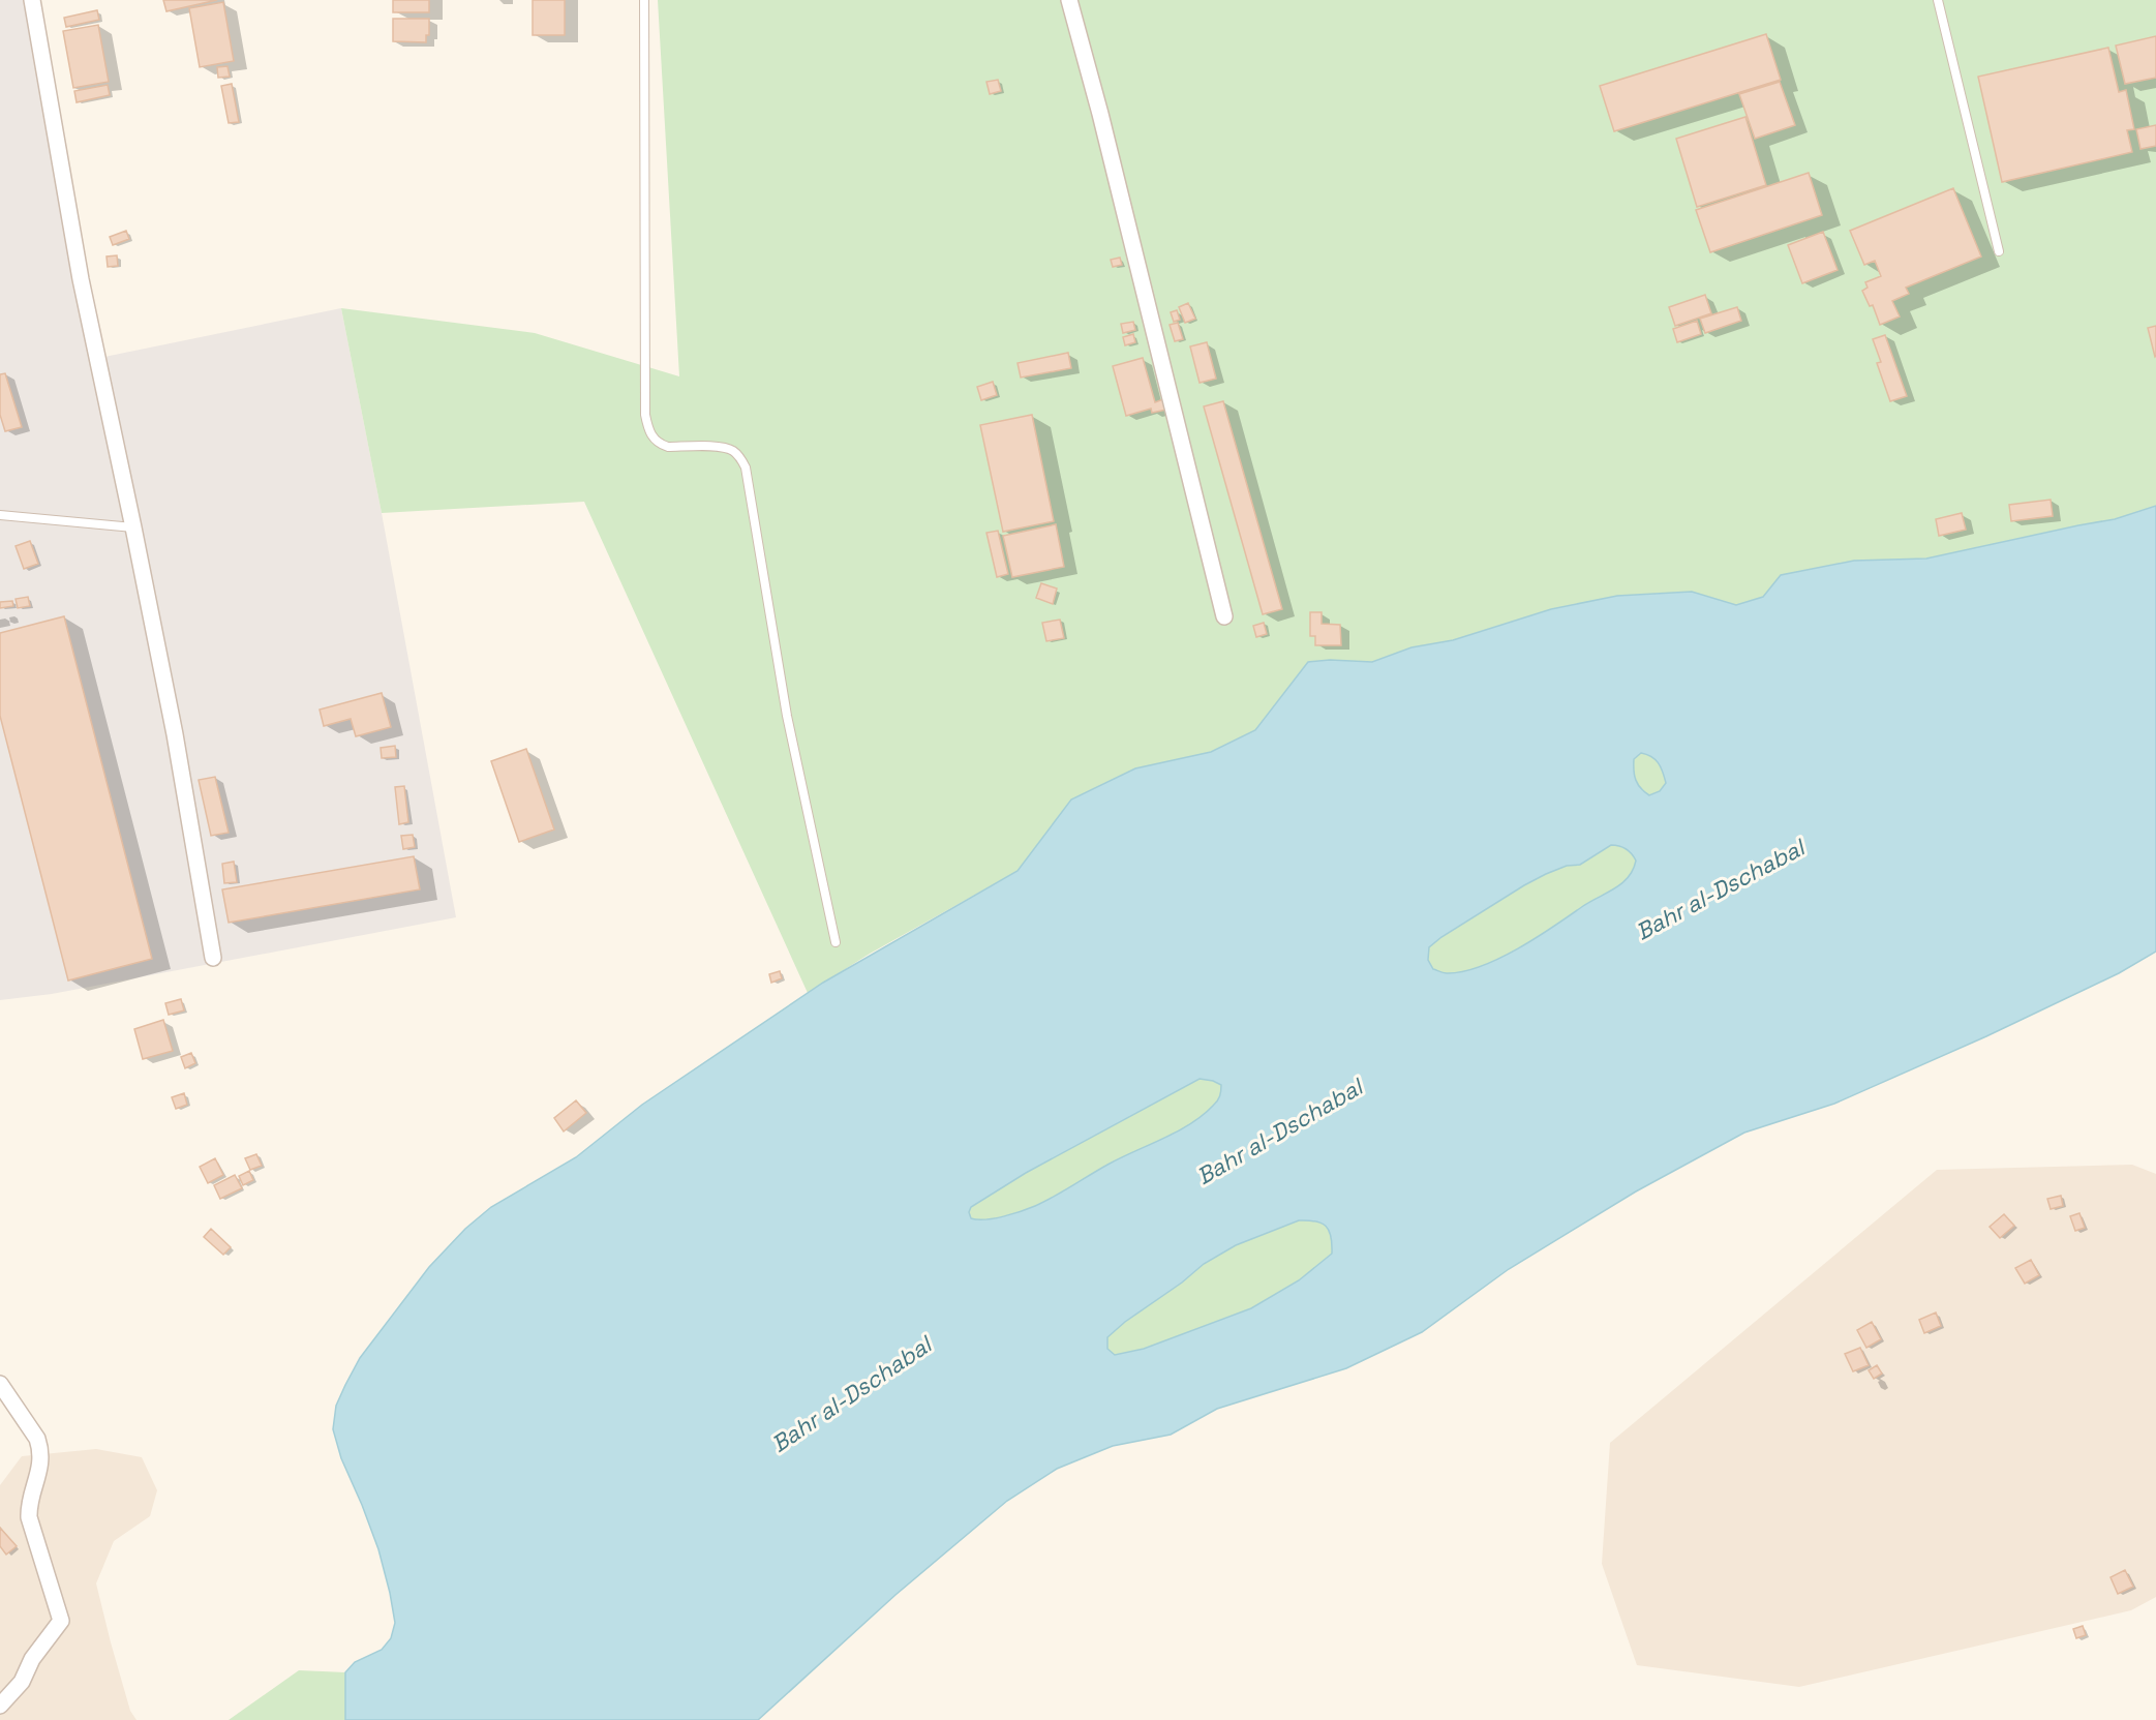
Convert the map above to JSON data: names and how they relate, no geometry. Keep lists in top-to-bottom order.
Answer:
{
  "water": ["Bahr al-Dschabal"]
}
